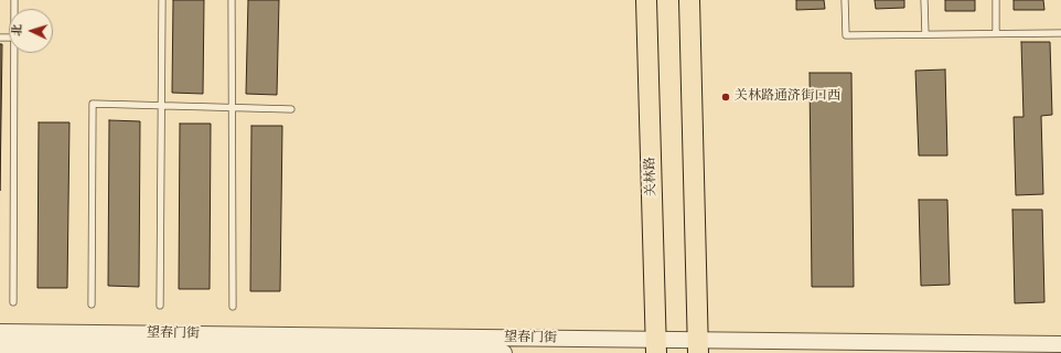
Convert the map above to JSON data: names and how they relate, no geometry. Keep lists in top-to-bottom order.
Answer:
{
  "streets": {
    "main road": ["关林路"],
    "street": ["望春门街"]
  },
  "crossings": [
    ["关林路", "望春门街"]
  ],
  "places": ["关林路通济街口西"],
  "north": "left"
}
